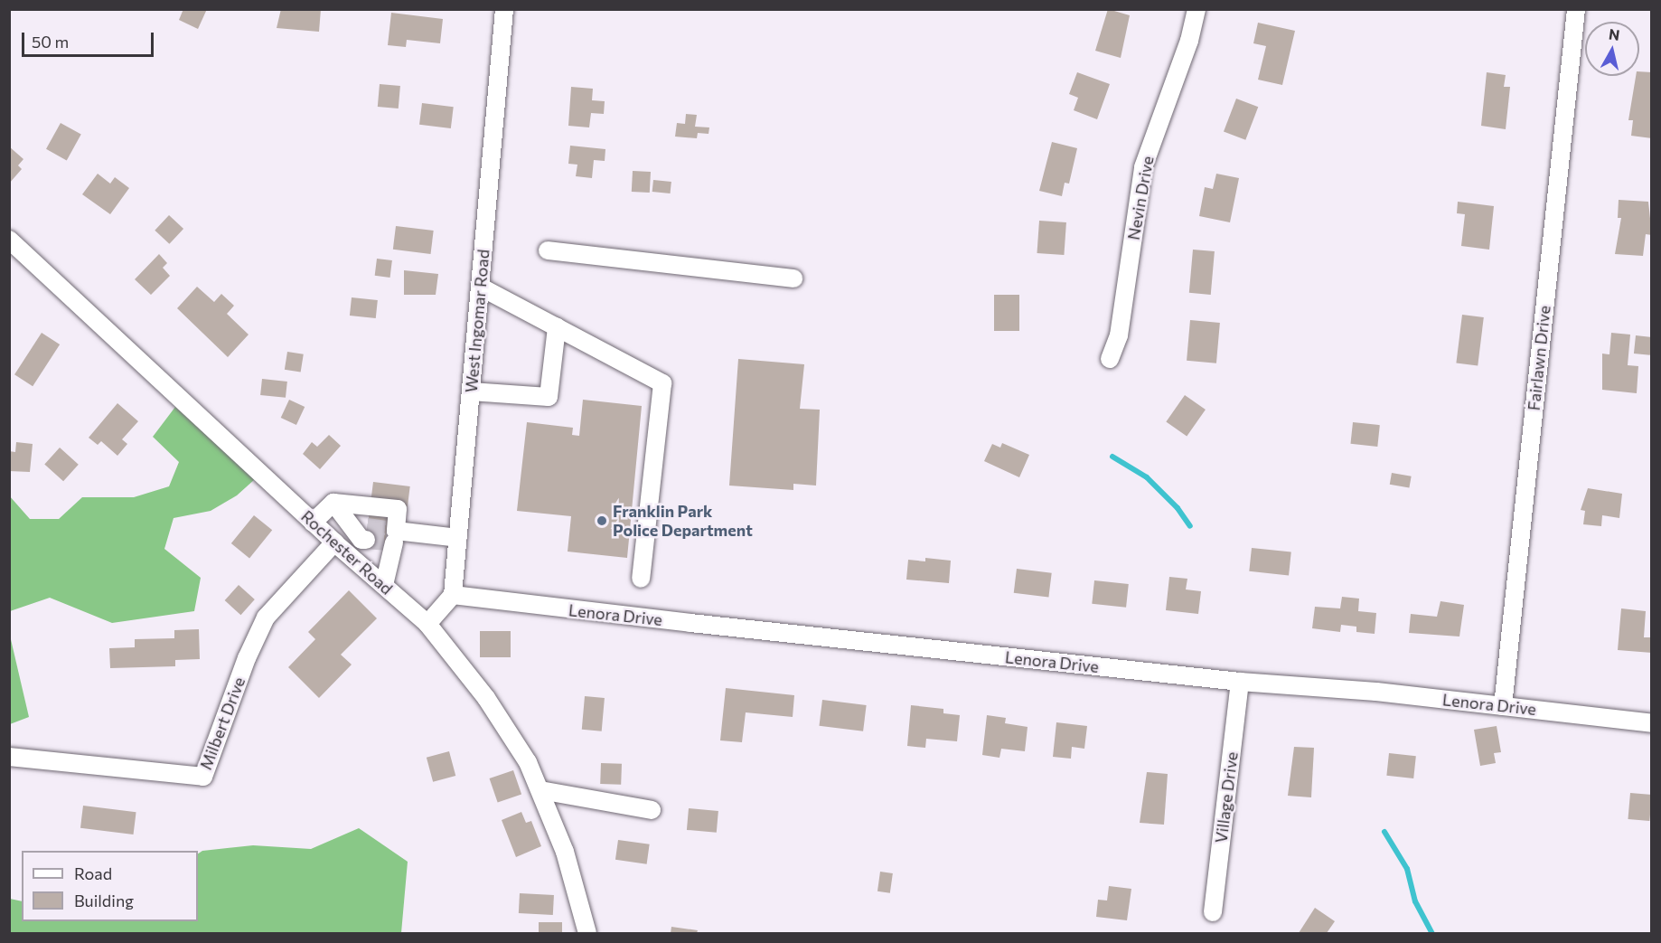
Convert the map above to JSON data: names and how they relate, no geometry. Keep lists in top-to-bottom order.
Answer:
{
  "streets": {
    "street": [
      "Nevin Drive",
      "West Ingomar Road",
      "Fairlawn Drive",
      "Rochester Road",
      "Lenora Drive",
      "Milbert Drive",
      "Village Drive"
    ]
  },
  "crossings": [
    ["West Ingomar Road", "Lenora Drive"],
    ["Fairlawn Drive", "Lenora Drive"],
    ["Rochester Road", "Milbert Drive"],
    ["Lenora Drive", "Village Drive"]
  ],
  "places": ["Franklin Park Police Department"],
  "legend": ["Road", "Building"],
  "scale_bar": "50 m",
  "north": "top"
}
